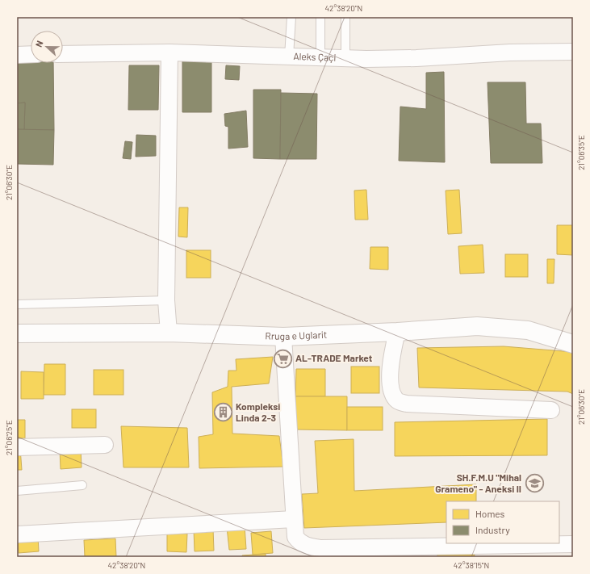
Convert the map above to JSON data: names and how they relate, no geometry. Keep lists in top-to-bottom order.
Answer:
{
  "streets": {
    "street": ["Aleks Çaçi", "Rruga e Uglarit"]
  },
  "places": {
    "supermarket": ["AL-TRADE Market"],
    "building": ["Kompleksi Linda 2-3"],
    "school or university": ["SH.F.M.U \"Mihal Grameno\" - Aneksi II"]
  },
  "legend": ["Homes", "Industry"],
  "north": "left",
  "coordinates": [
    "42°38'20\"N",
    "21°06'35\"E",
    "21°06'30\"E",
    "21°06'25\"E",
    "42°38'15\"N"
  ]
}
